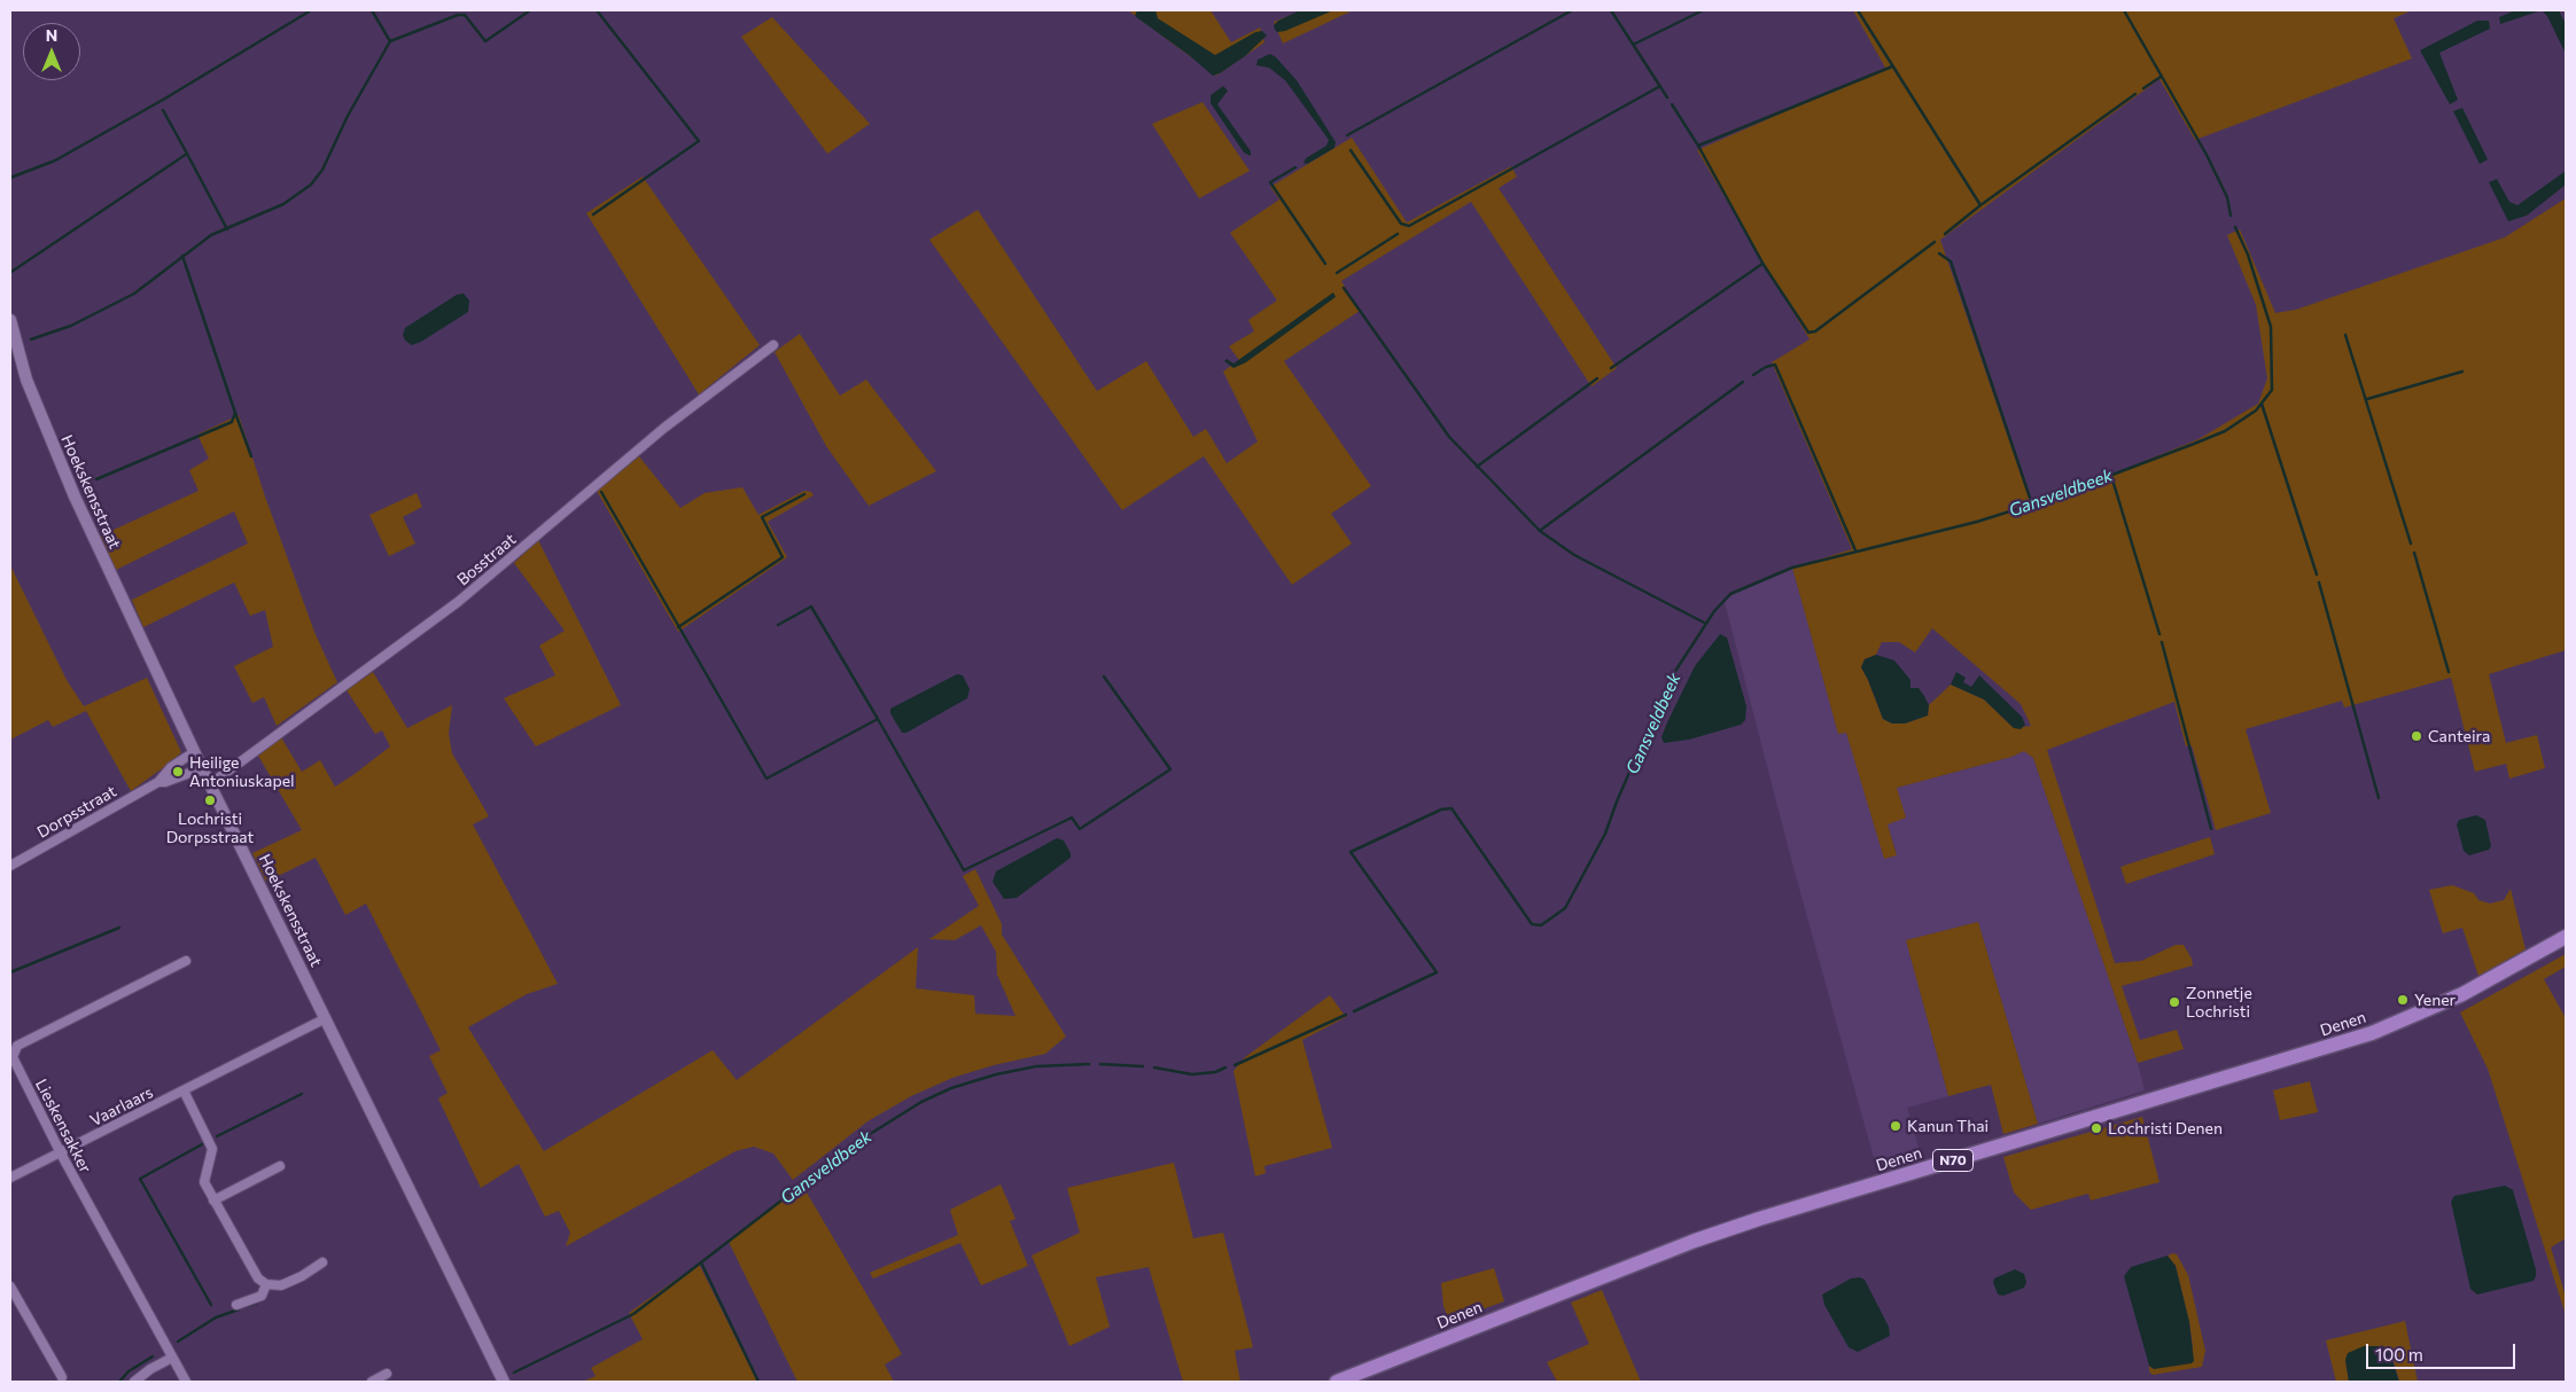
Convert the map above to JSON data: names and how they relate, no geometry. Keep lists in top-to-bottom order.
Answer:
{
  "streets": {
    "main road": ["Denen", "N70"],
    "street": [
      "Hoekskensstraat",
      "Bosstraat",
      "Dorpsstraat",
      "Vaarlaars",
      "Lieskensakker"
    ]
  },
  "crossings": [
    ["Hoekskensstraat", "Bosstraat"],
    ["Hoekskensstraat", "Dorpsstraat"],
    ["Hoekskensstraat", "Vaarlaars"],
    ["Vaarlaars", "Lieskensakker"]
  ],
  "water": ["Gansveldbeek"],
  "places": [
    "Canteira",
    "Heilige Antoniuskapel",
    "Lochristi Dorpsstraat",
    "Yener",
    "Zonnetje Lochristi",
    "Kanun Thai",
    "Lochristi Denen"
  ],
  "scale_bar": "100 m",
  "north": "top"
}
